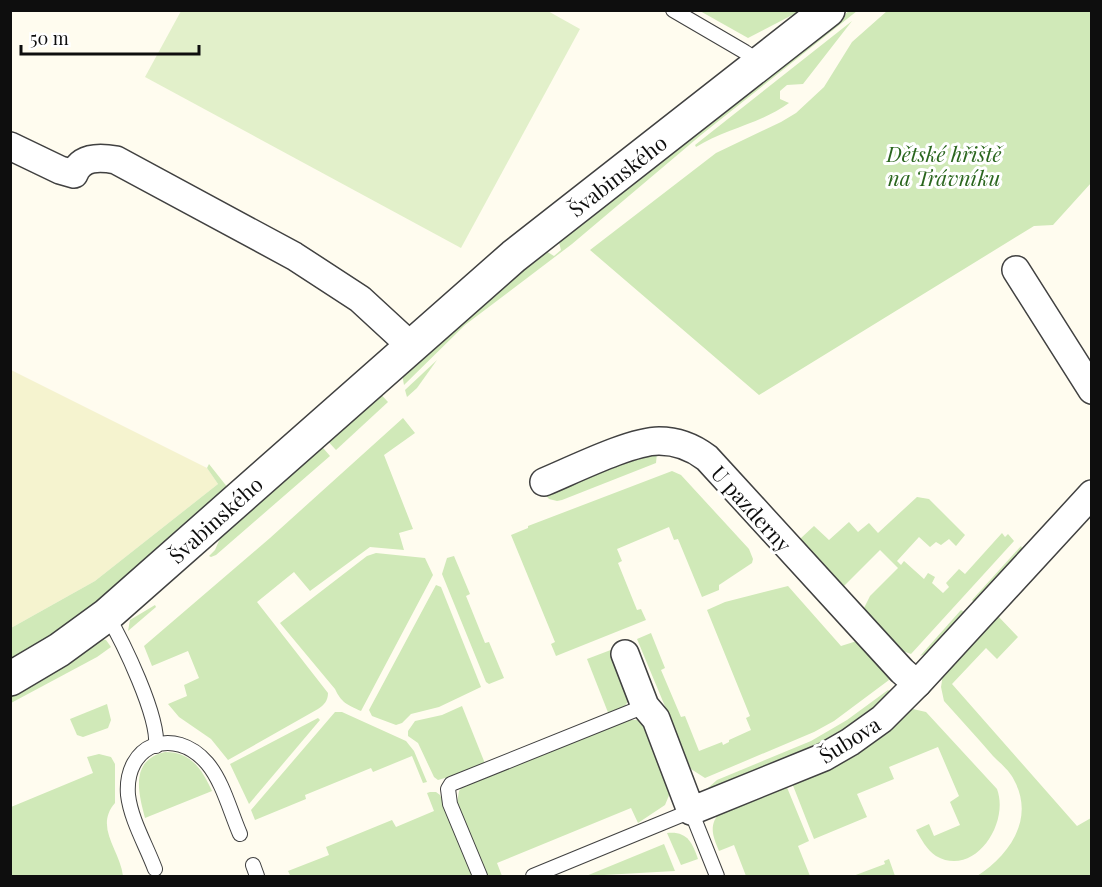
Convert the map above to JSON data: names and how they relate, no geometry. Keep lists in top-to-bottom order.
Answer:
{
  "streets": {
    "street": ["Švabinského", "U pazderny", "Šubova"]
  },
  "crossings": [
    ["U pazderny", "Šubova"]
  ],
  "parks": ["Dětské hřiště na Trávníku"],
  "scale_bar": "50 m"
}
